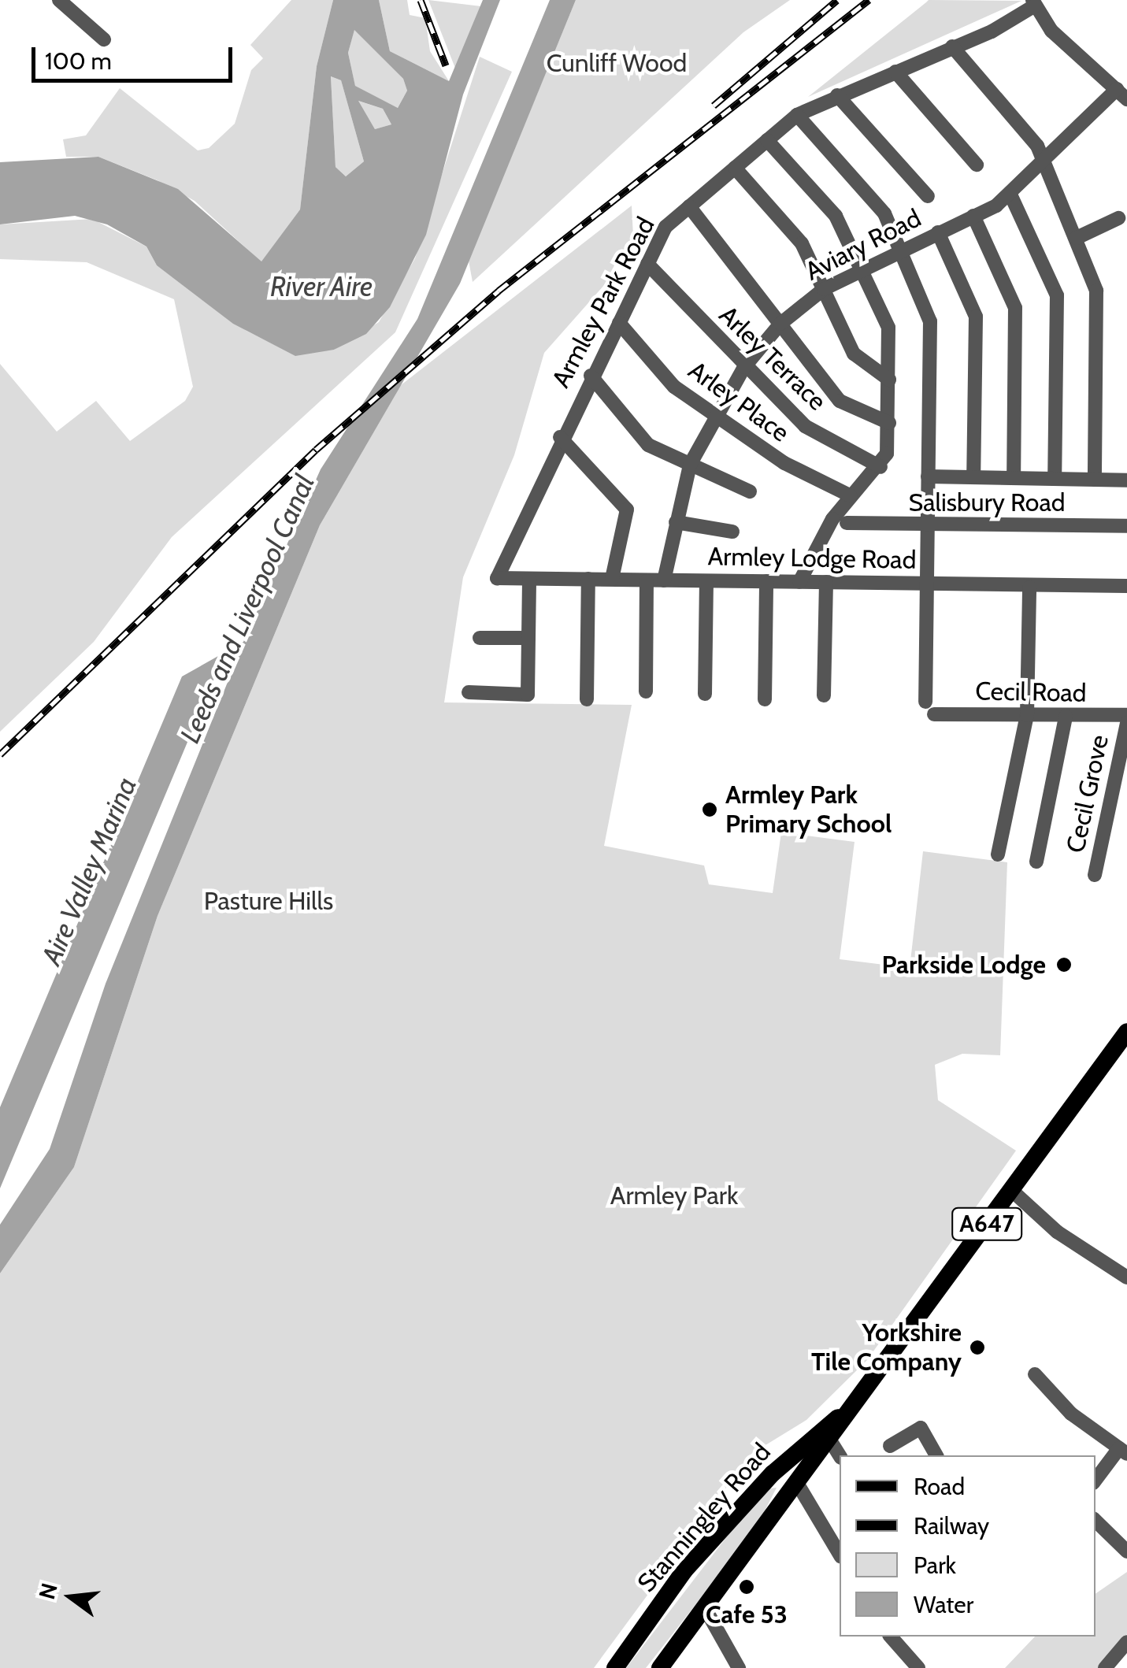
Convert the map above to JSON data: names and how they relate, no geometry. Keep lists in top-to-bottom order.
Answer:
{
  "streets": {
    "main road": ["A647", "Stanningley Road"],
    "street": [
      "Aviary Road",
      "Armley Park Road",
      "Arley Terrace",
      "Arley Place",
      "Salisbury Road",
      "Armley Lodge Road",
      "Cecil Road",
      "Cecil Grove"
    ]
  },
  "crossings": [
    ["Aviary Road", "Arley Terrace"],
    ["Aviary Road", "Arley Place"],
    ["Aviary Road", "Armley Lodge Road"],
    ["Armley Park Road", "Arley Terrace"],
    ["Armley Park Road", "Arley Place"],
    ["Armley Park Road", "Armley Lodge Road"],
    ["Armley Lodge Road", "Cecil Road"]
  ],
  "water": ["River Aire", "Leeds and Liverpool Canal", "Aire Valley Marina"],
  "parks": ["Cunliff Wood", "Pasture Hills", "Armley Park"],
  "places": [
    "Armley Park Primary School",
    "Parkside Lodge",
    "Yorkshire Tile Company",
    "Cafe 53"
  ],
  "legend": [
    "Road",
    "Railway",
    "Park",
    "Water"
  ],
  "scale_bar": "100 m",
  "north": "left"
}
